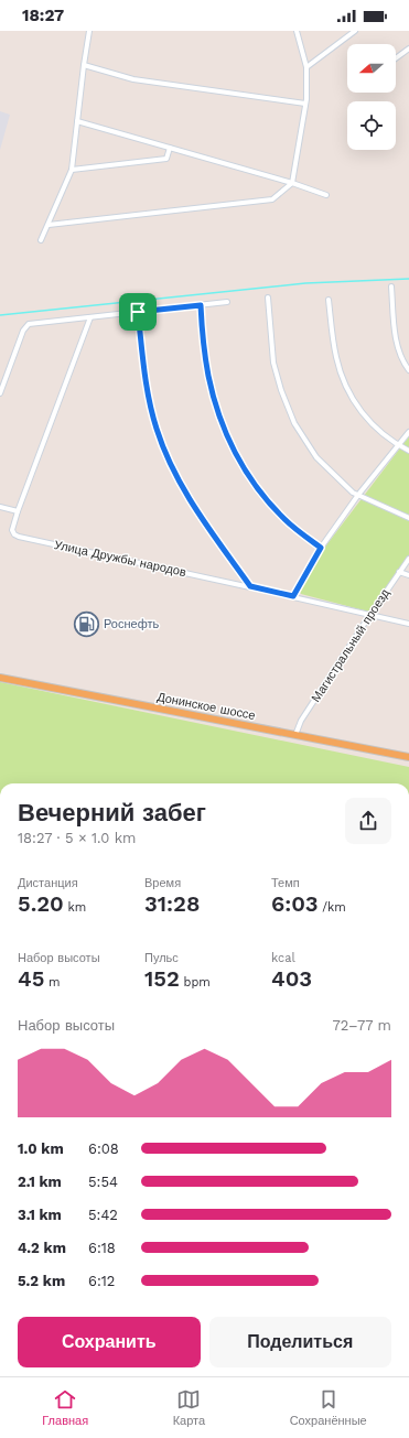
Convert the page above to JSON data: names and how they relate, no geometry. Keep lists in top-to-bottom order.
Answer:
{
  "streets": {
    "main road": ["Донинское шоссе"],
    "street": ["Улица Дружбы народов", "Магистральный проезд"]
  },
  "crossings": [
    ["Магистральный проезд", "Донинское шоссе"]
  ],
  "places": {
    "fuel station": ["Роснефть"]
  },
  "north": "left",
  "page": {
    "status": "18:27",
    "heading": ["Вечерний забег", "18:27 · 5 × 1.0 km"],
    "stats": [
      ["Дистанция", "5.20 km"],
      ["Время", "31:28"],
      ["Темп", "6:03 /km"],
      ["Набор высоты", "45 m"],
      ["Пульс", "152 bpm"],
      ["kcal", "403"]
    ],
    "chart": ["Набор высоты", "72–77 m"],
    "list": [
      {
        "name": "1.0 km",
        "note": "6:08"
      },
      {
        "name": "2.1 km",
        "note": "5:54"
      },
      {
        "name": "3.1 km",
        "note": "5:42"
      },
      {
        "name": "4.2 km",
        "note": "6:18"
      },
      {
        "name": "5.2 km",
        "note": "6:12"
      }
    ],
    "buttons": ["Сохранить", "Поделиться"],
    "tabs": ["Главная", "Карта", "Сохранённые"]
  }
}
